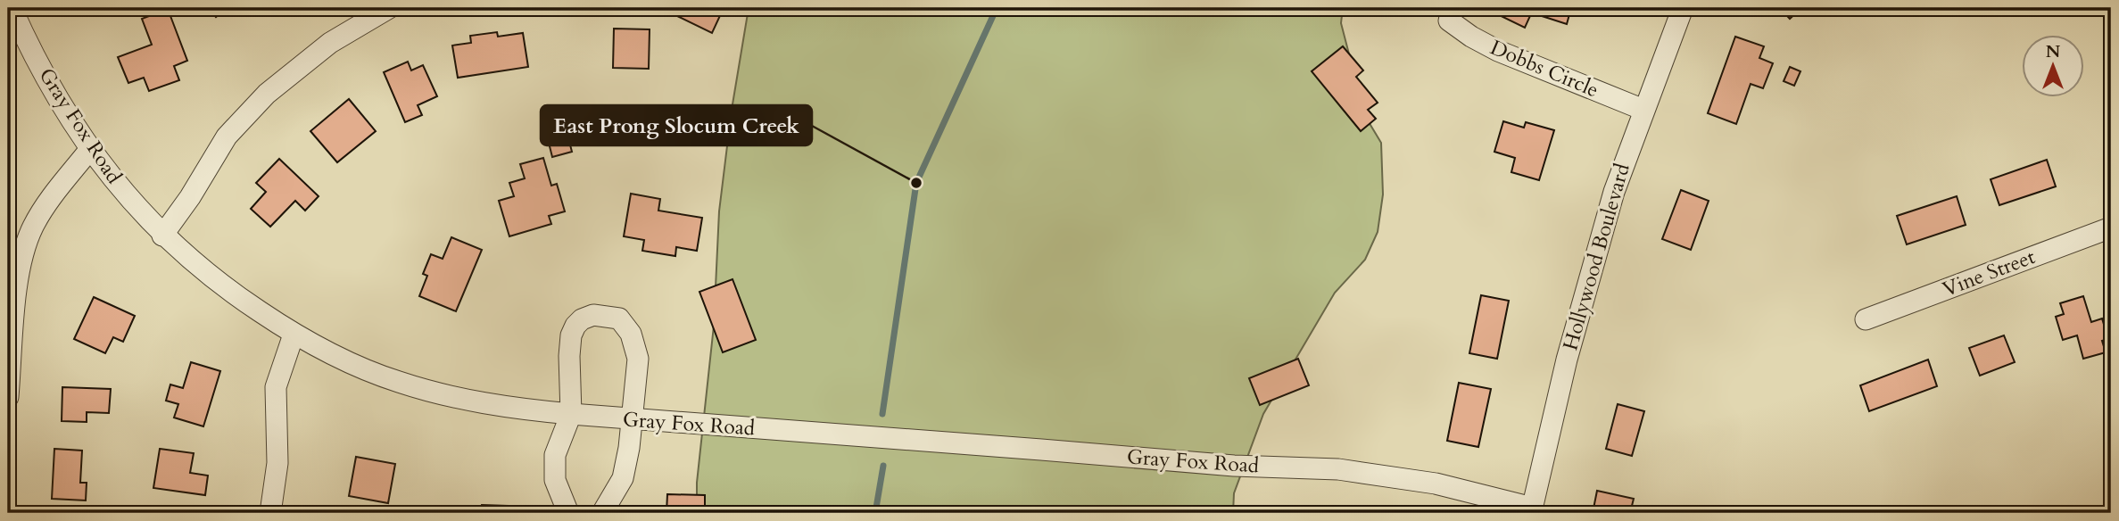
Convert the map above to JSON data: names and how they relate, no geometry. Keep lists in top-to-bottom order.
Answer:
{
  "streets": {
    "street": [
      "Dobbs Circle",
      "Gray Fox Road",
      "Hollywood Boulevard",
      "Vine Street"
    ]
  },
  "crossings": [
    ["Dobbs Circle", "Hollywood Boulevard"],
    ["Gray Fox Road", "Hollywood Boulevard"]
  ],
  "places": ["East Prong Slocum Creek"],
  "north": "top"
}
